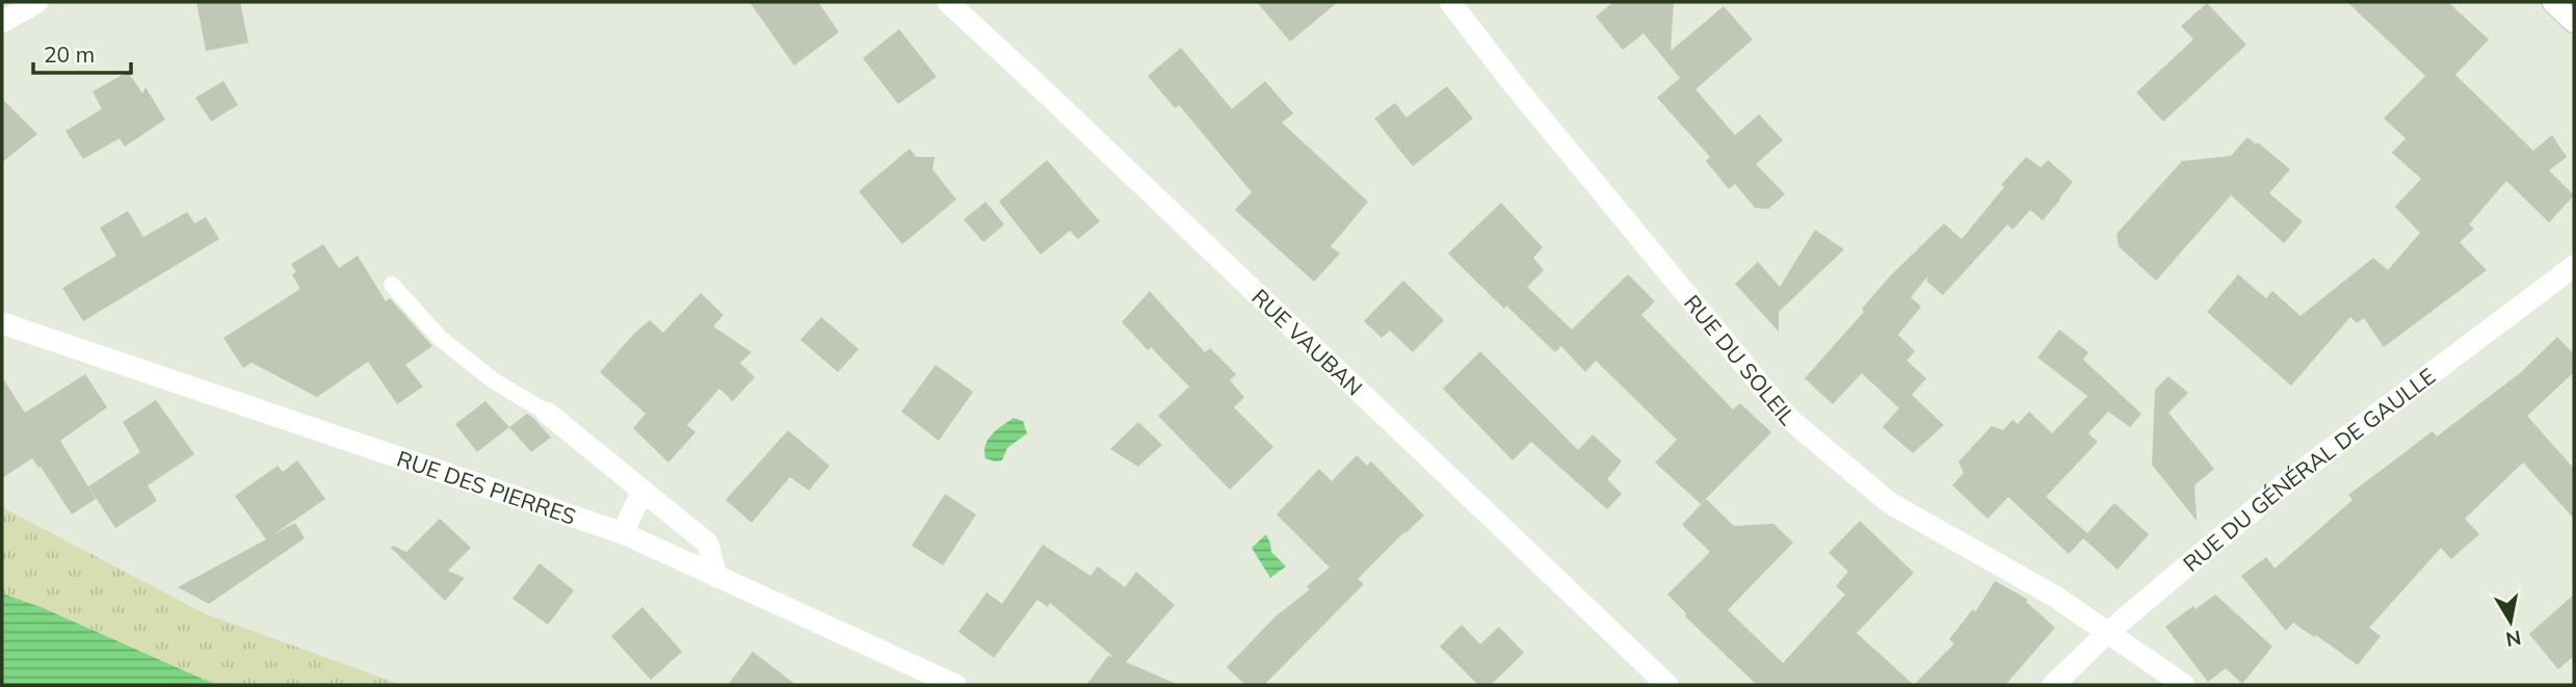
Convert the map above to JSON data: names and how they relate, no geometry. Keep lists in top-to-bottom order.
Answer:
{
  "streets": {
    "street": [
      "RUE VAUBAN",
      "RUE DU SOLEIL",
      "RUE DU GÉNÉRAL DE GAULLE",
      "RUE DES PIERRES"
    ]
  },
  "crossings": [
    ["RUE DU SOLEIL", "RUE DU GÉNÉRAL DE GAULLE"]
  ],
  "scale_bar": "20 m",
  "north": "bottom"
}
